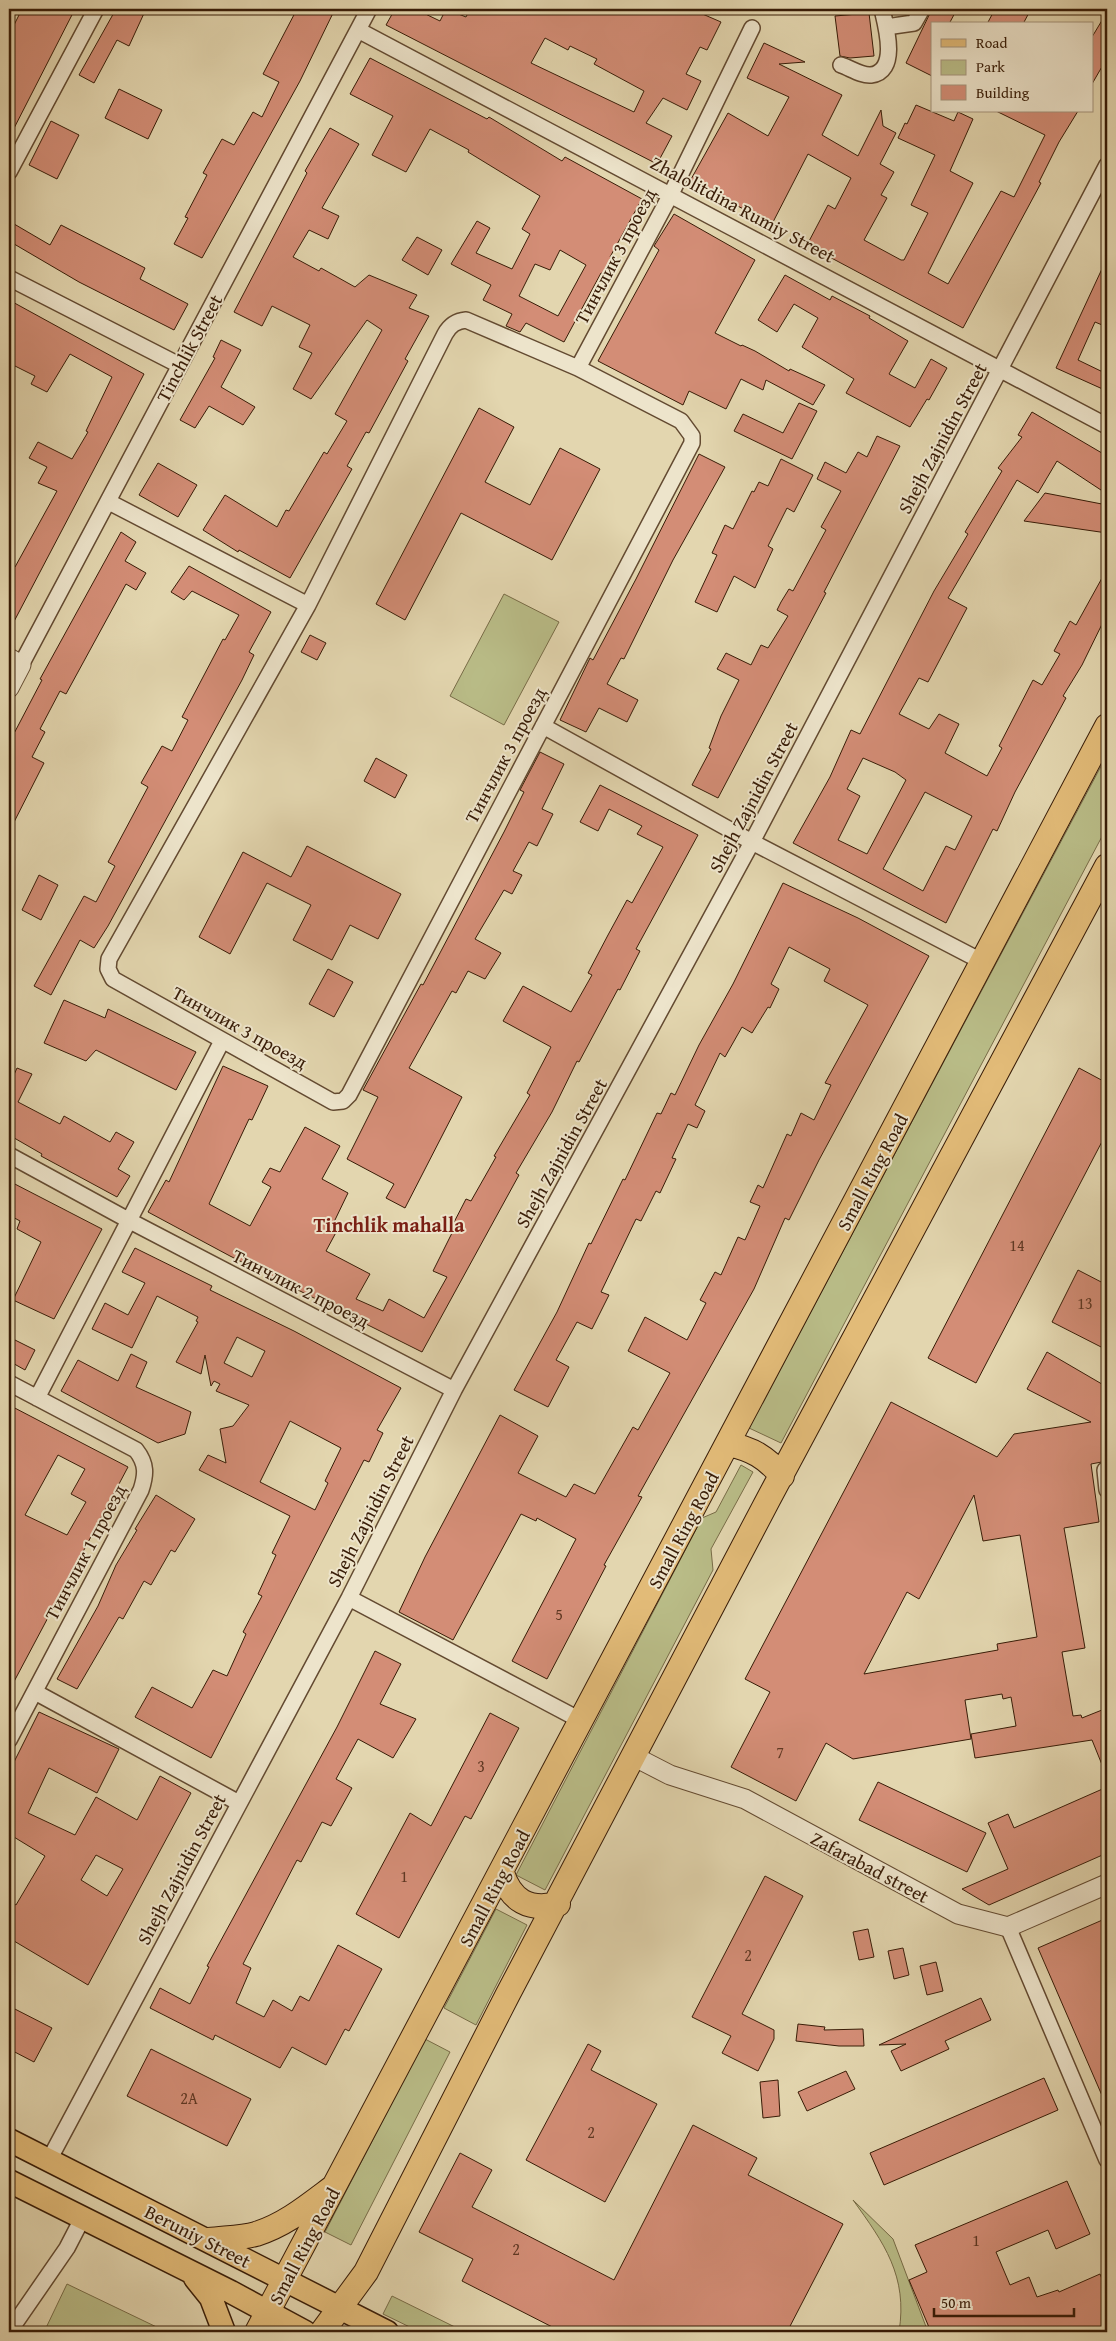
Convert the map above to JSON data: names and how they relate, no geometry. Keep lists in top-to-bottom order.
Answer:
{
  "streets": {
    "highway": ["Small Ring Road"],
    "main road": ["Beruniy Street"],
    "street": [
      "Zhalolitdina Rumiy Street",
      "Тинчлик 3 проезд",
      "Tinchlik Street",
      "Shejh Zajnidin Street",
      "Тинчлик 2 проезд",
      "Тинчлик 1 проезд",
      "Zafarabad street"
    ]
  },
  "crossings": [
    ["Zhalolitdina Rumiy Street", "Тинчлик 3 проезд"],
    ["Zhalolitdina Rumiy Street", "Tinchlik Street"],
    ["Zhalolitdina Rumiy Street", "Shejh Zajnidin Street"],
    ["Shejh Zajnidin Street", "Тинчлик 2 проезд"],
    ["Shejh Zajnidin Street", "Beruniy Street"],
    ["Small Ring Road", "Beruniy Street"]
  ],
  "districts": ["Tinchlik mahalla"],
  "house_numbers": [
    "14",
    "13",
    "5",
    "7",
    "3",
    "1",
    "2",
    "2А",
    "2",
    "1",
    "2"
  ],
  "legend": ["Road", "Park", "Building"],
  "scale_bar": "50 m"
}
